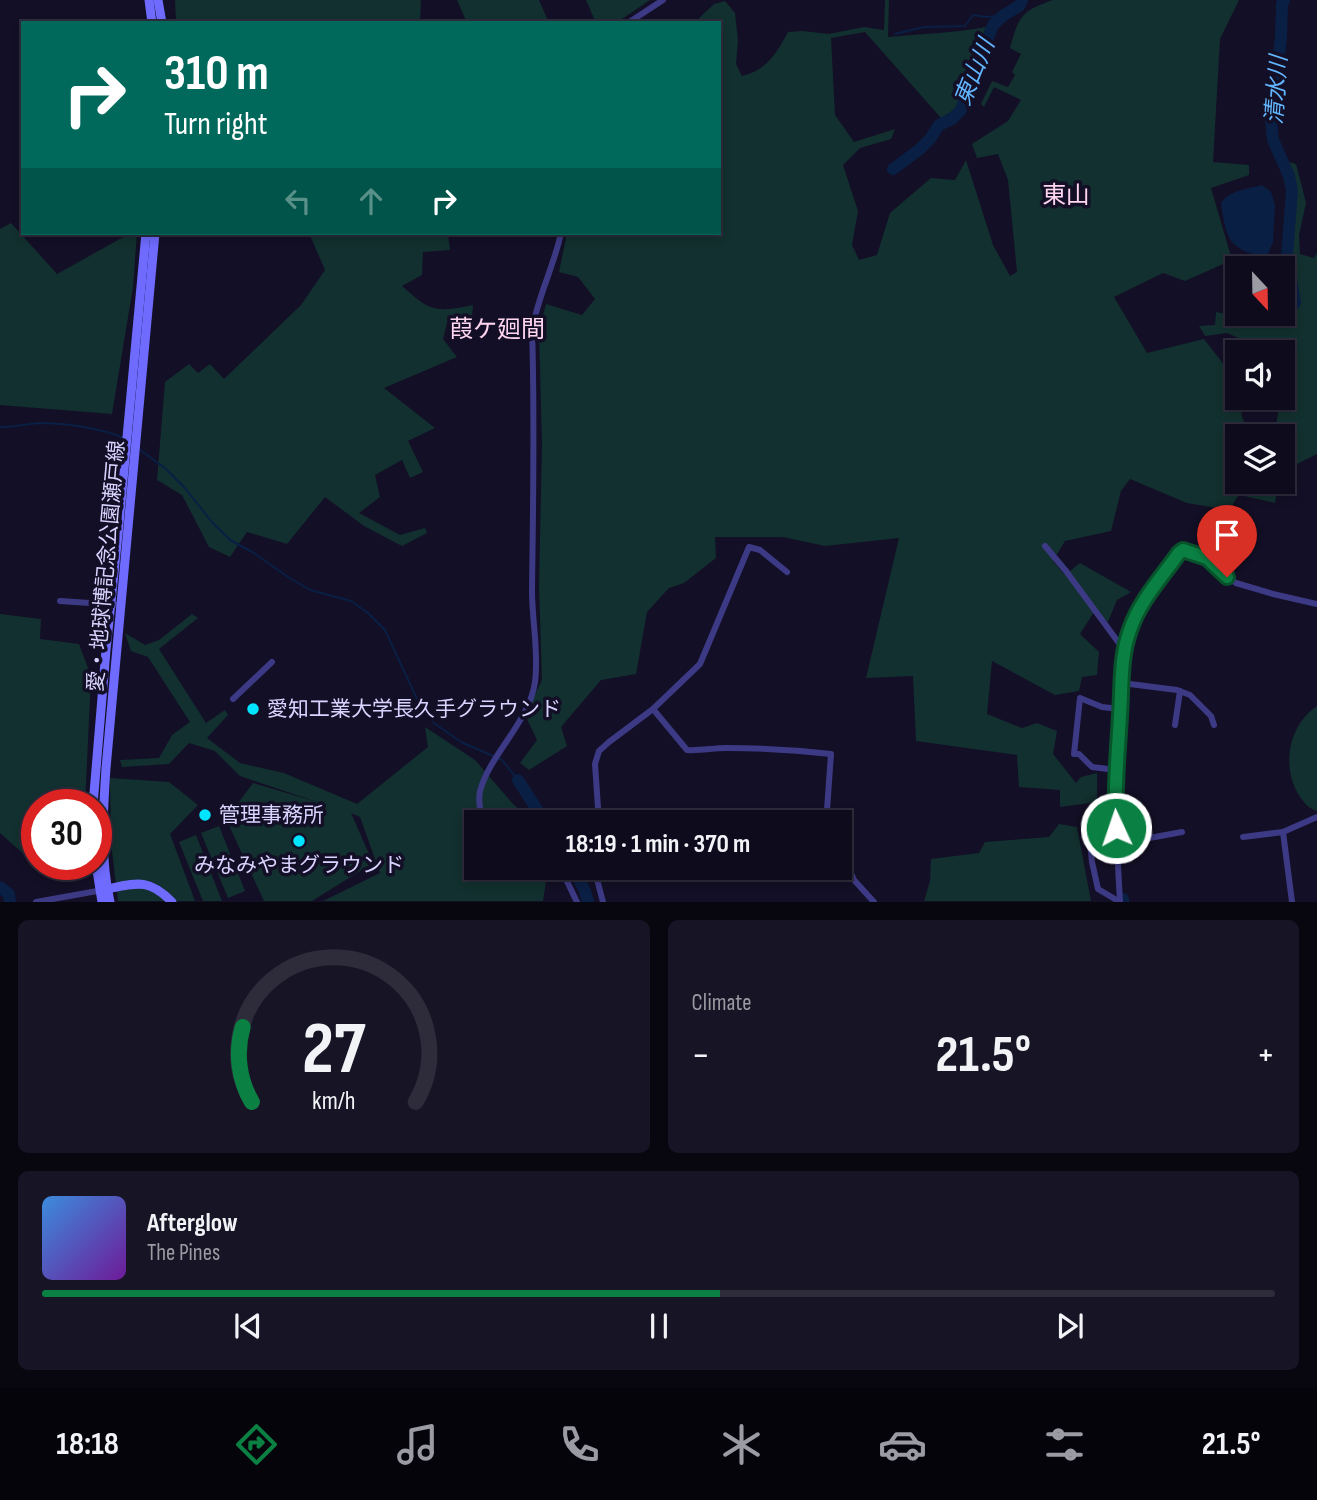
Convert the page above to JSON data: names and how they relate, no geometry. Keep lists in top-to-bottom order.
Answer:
{
  "streets": {
    "main road": ["愛・地球博記念公園瀬戸線"]
  },
  "districts": ["東山", "葭ケ廻間"],
  "water": ["東山川", "清水川"],
  "places": ["愛知工業大学長久手グラウンド", "管理事務所", "みなみやまグラウンド"],
  "north": "bottom",
  "page": {
    "turn": ["310 m", "Turn right"],
    "limit": "30",
    "trip": "18:19 · 1 min · 370 m",
    "tile": "Climate",
    "heat": ["−", "21.5°", "+"],
    "song": ["Afterglow", "The Pines"],
    "tabs": ["18:18", "21.5°"],
    "gauge": ["27", "km/h"]
  }
}
